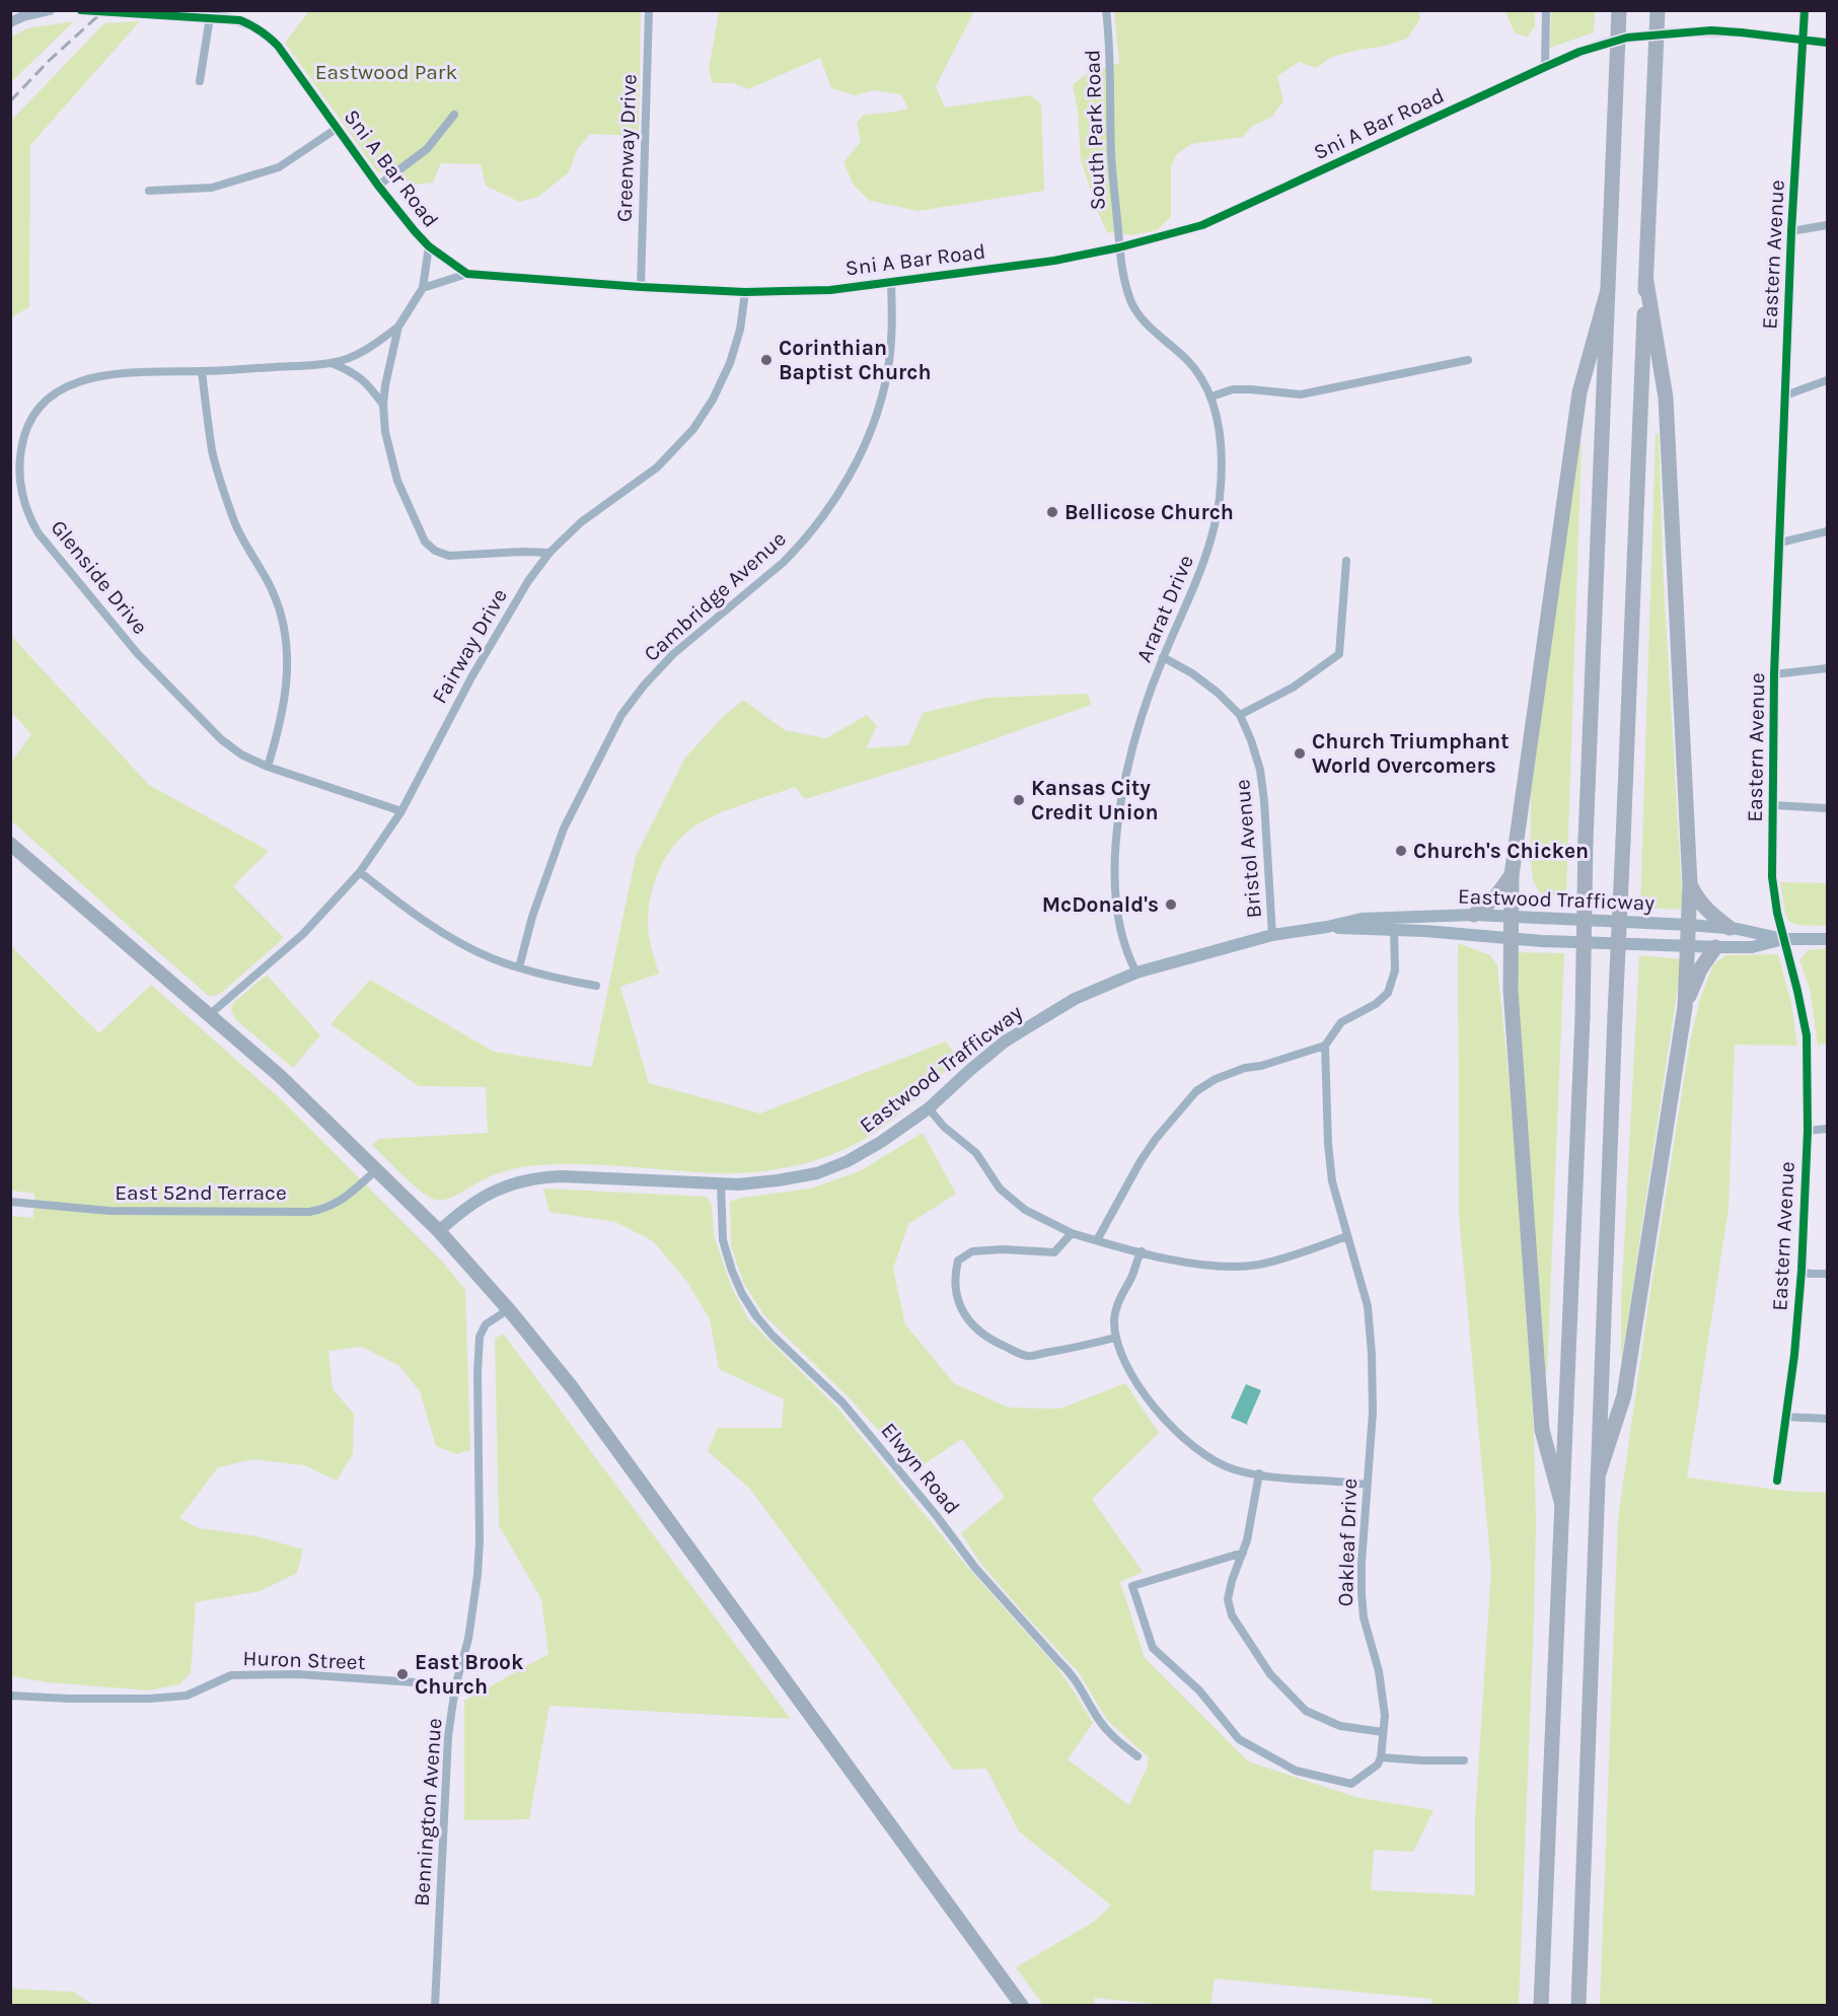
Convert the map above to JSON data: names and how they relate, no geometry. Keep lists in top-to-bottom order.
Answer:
{
  "streets": {
    "main road": ["Eastwood Trafficway"],
    "street": [
      "Sni A Bar Road",
      "South Park Road",
      "Greenway Drive",
      "Eastern Avenue",
      "Glenside Drive",
      "Cambridge Avenue",
      "Ararat Drive",
      "Fairway Drive",
      "Bristol Avenue",
      "East 52nd Terrace",
      "Elwyn Road",
      "Oakleaf Drive",
      "Huron Street",
      "Bennington Avenue"
    ]
  },
  "crossings": [
    ["Sni A Bar Road", "South Park Road"],
    ["Sni A Bar Road", "Greenway Drive"],
    ["Sni A Bar Road", "Eastern Avenue"],
    ["Sni A Bar Road", "Cambridge Avenue"],
    ["Sni A Bar Road", "Ararat Drive"],
    ["Sni A Bar Road", "Fairway Drive"],
    ["South Park Road", "Ararat Drive"],
    ["Eastern Avenue", "Eastwood Trafficway"],
    ["Glenside Drive", "Fairway Drive"],
    ["Ararat Drive", "Bristol Avenue"],
    ["Ararat Drive", "Eastwood Trafficway"],
    ["Bristol Avenue", "Eastwood Trafficway"],
    ["Eastwood Trafficway", "Elwyn Road"],
    ["Huron Street", "Bennington Avenue"]
  ],
  "parks": ["Eastwood Park"],
  "places": [
    "Corinthian Baptist Church",
    "Bellicose Church",
    "Church Triumphant World Overcomers",
    "Kansas City Credit Union",
    "Church's Chicken",
    "McDonald's",
    "East Brook Church"
  ]
}
